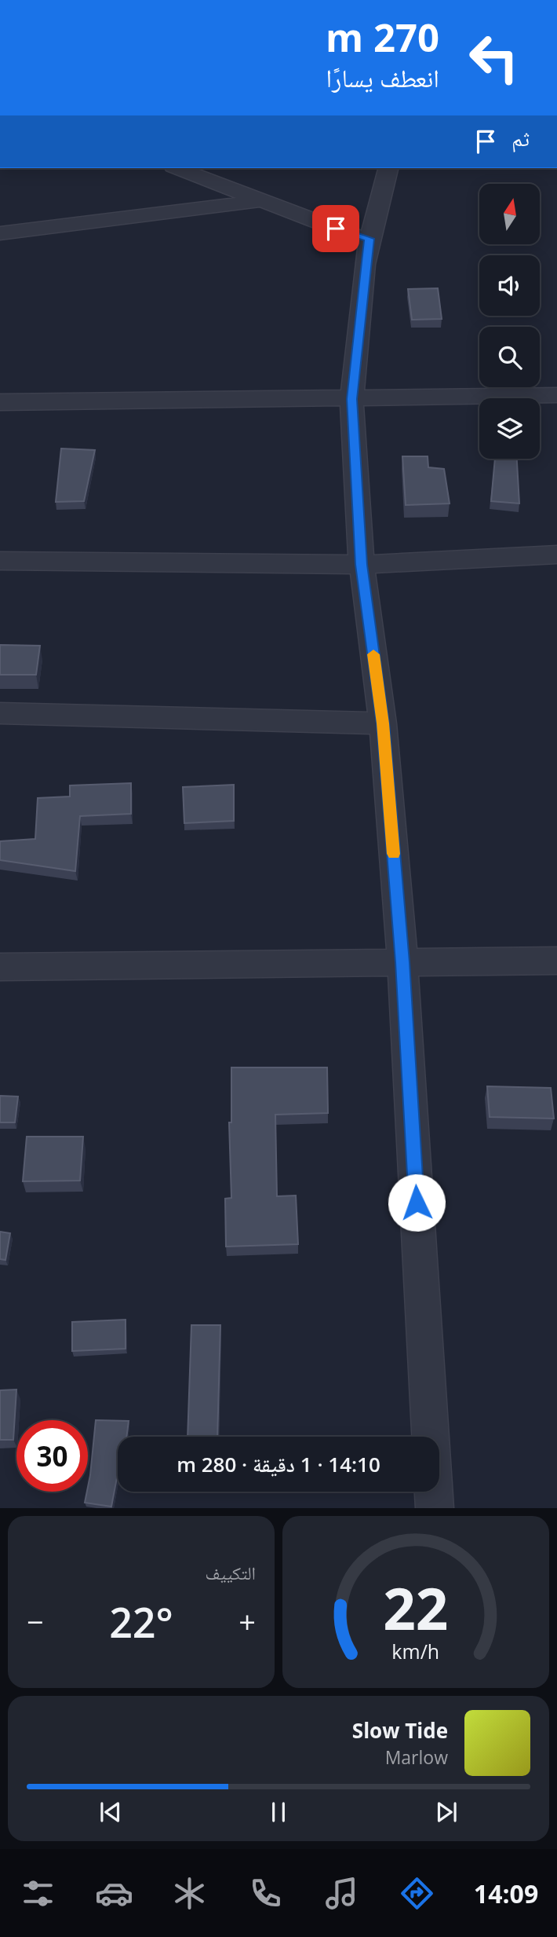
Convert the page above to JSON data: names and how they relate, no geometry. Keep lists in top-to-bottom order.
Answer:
{
  "north": "top",
  "page": {
    "turn": ["270 m", "انعطف يسارًا"],
    "then": "ثم",
    "limit": "30",
    "trip": "14:10 · 1 دقيقة · 280 m",
    "tile": "التكييف",
    "heat": ["−", "22°", "+"],
    "song": ["Slow Tide", "Marlow"],
    "tabs": "14:09",
    "gauge": ["22", "km/h"]
  }
}
